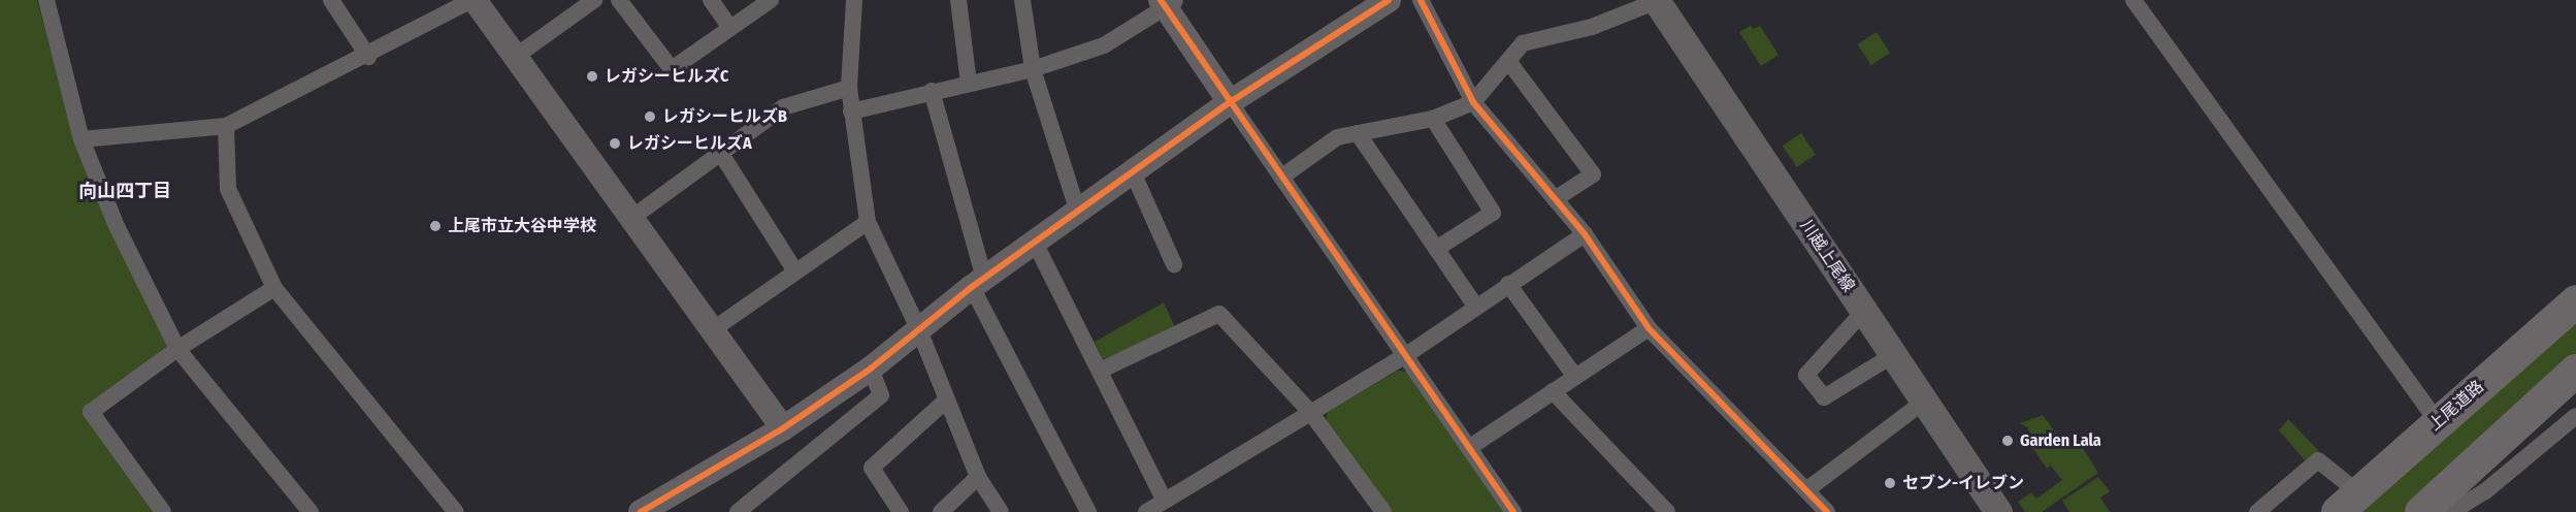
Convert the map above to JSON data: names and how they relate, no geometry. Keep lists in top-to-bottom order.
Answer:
{
  "streets": {
    "highway": ["上尾道路"],
    "main road": ["川越上尾線"]
  },
  "districts": ["向山四丁目"],
  "places": [
    "レガシーヒルズC",
    "レガシーヒルズB",
    "レガシーヒルズA",
    "上尾市立大谷中学校",
    "Garden Lala",
    "セブン-イレブン"
  ]
}
